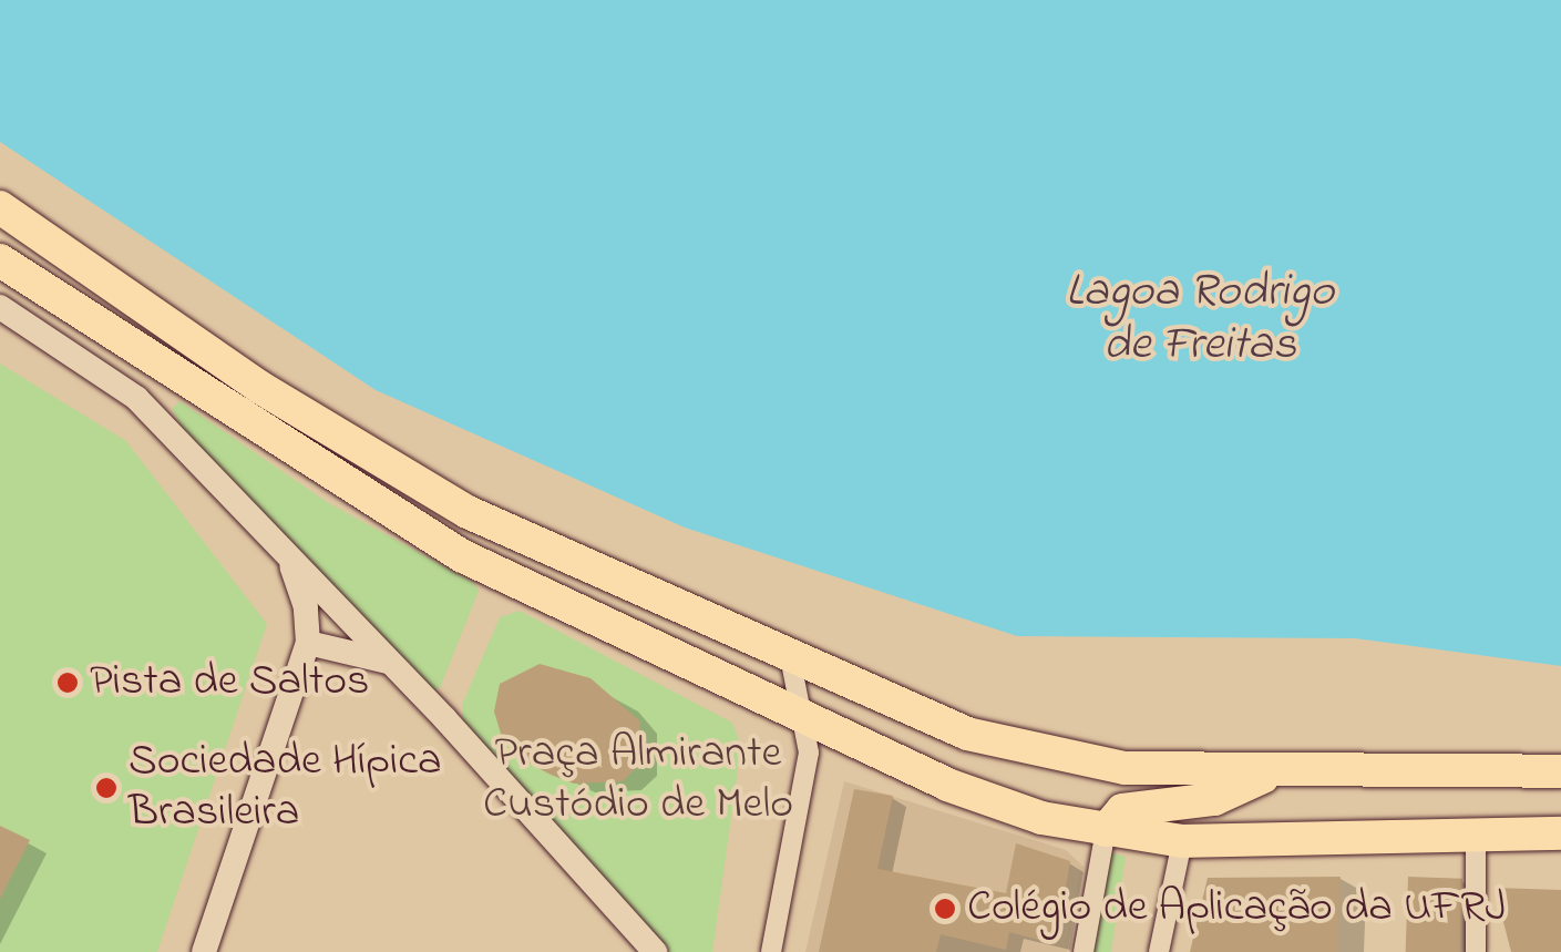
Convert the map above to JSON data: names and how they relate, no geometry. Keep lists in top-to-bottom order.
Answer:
{
  "water": ["Lagoa Rodrigo de Freitas"],
  "parks": ["Praça Almirante Custódio de Melo"],
  "places": ["Pista de Saltos", "Sociedade Hípica Brasileira", "Colégio de Aplicação da UFRJ"]
}
